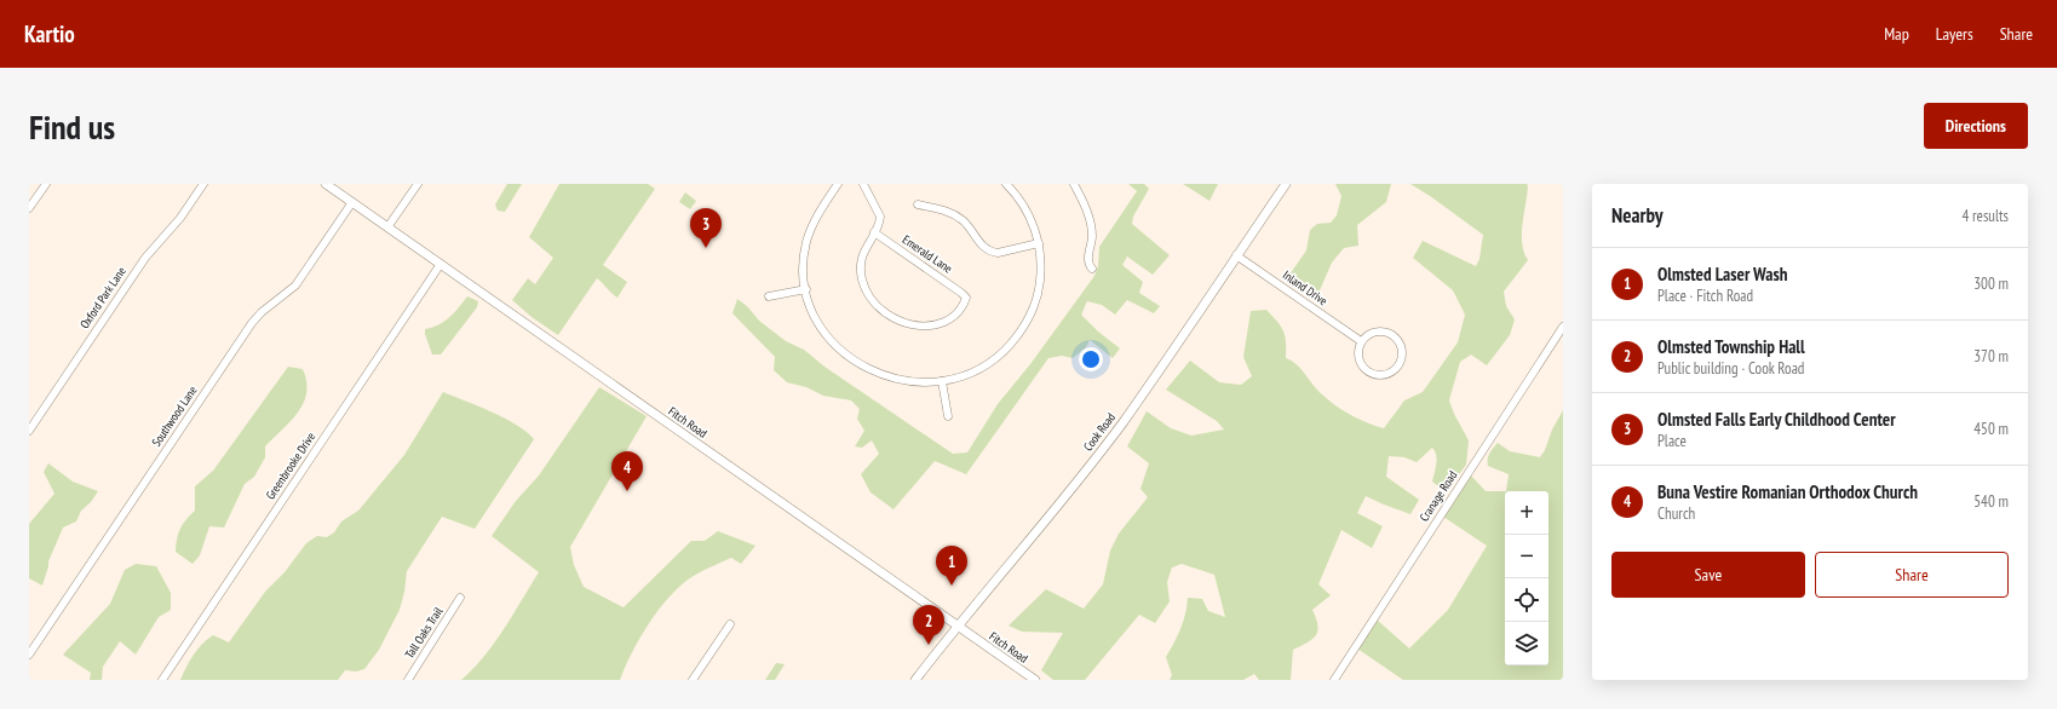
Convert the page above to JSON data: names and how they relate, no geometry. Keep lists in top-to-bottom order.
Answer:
{
  "streets": {
    "street": [
      "Emerald Lane",
      "Inland Drive",
      "Oxford Park Lane",
      "Southwood Lane",
      "Fitch Road",
      "Cook Road",
      "Greenbrooke Drive",
      "Cranage Road",
      "Tall Oaks Trail"
    ]
  },
  "crossings": [
    ["Inland Drive", "Cook Road"],
    ["Southwood Lane", "Fitch Road"],
    ["Fitch Road", "Cook Road"],
    ["Fitch Road", "Greenbrooke Drive"]
  ],
  "page": {
    "header": "Kartio",
    "nav": ["Map", "Layers", "Share"],
    "buttons": [
      "Directions",
      ["Save", "Share"]
    ],
    "title": "Find us",
    "heading": ["Nearby", "4 results"],
    "pins": [
      "3",
      "4",
      "1",
      "2"
    ],
    "list": [
      {
        "mark": "1",
        "name": "Olmsted Laser Wash",
        "note": "Place · Fitch Road",
        "value": "300 m"
      },
      {
        "mark": "2",
        "name": "Olmsted Township Hall",
        "note": "Public building · Cook Road",
        "value": "370 m"
      },
      {
        "mark": "3",
        "name": "Olmsted Falls Early Childhood Center",
        "note": "Place",
        "value": "450 m"
      },
      {
        "mark": "4",
        "name": "Buna Vestire Romanian Orthodox Church",
        "note": "Church",
        "value": "540 m"
      }
    ],
    "map_buttons": ["+", "−"]
  }
}
